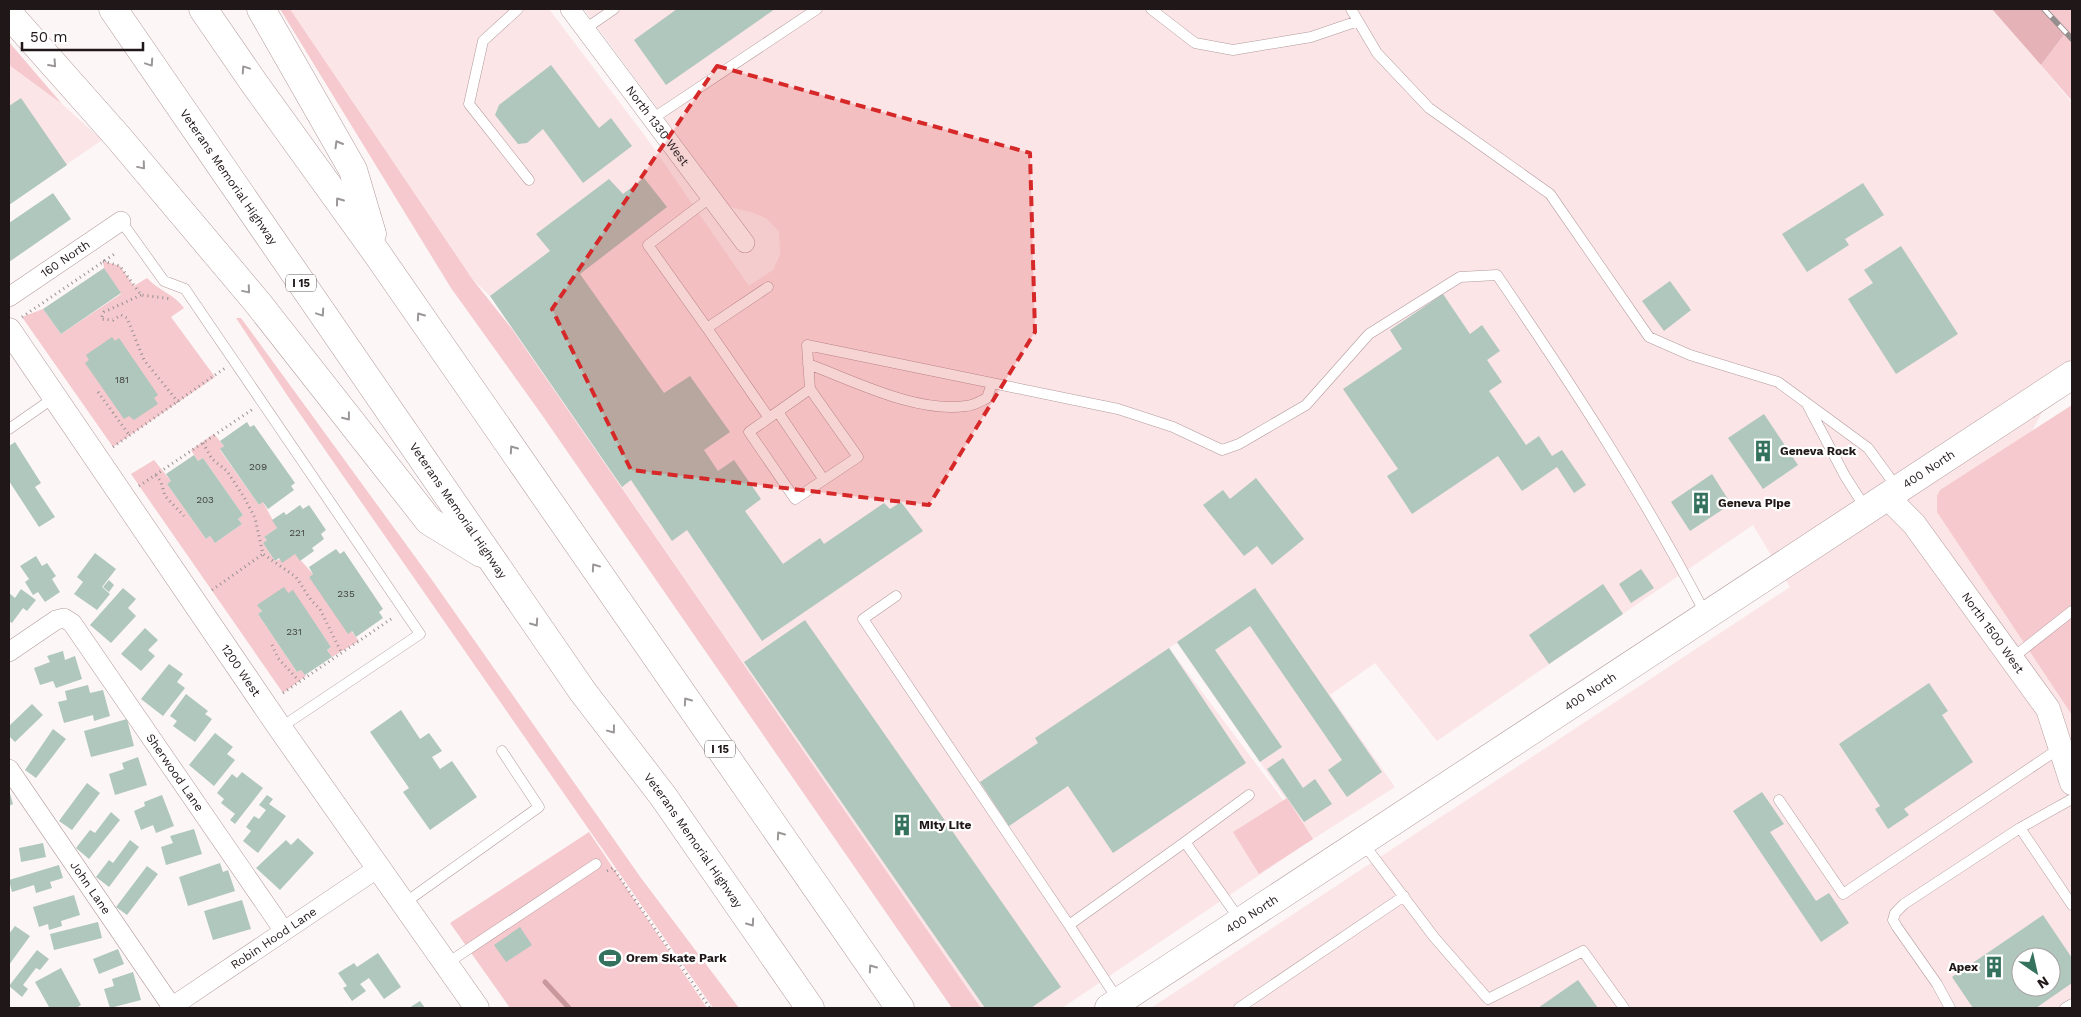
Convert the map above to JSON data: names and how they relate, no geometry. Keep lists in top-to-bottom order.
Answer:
{
  "streets": {
    "main road": ["Veterans Memorial Highway", "I 15", "400 North"],
    "street": [
      "North 1330 West",
      "160 North",
      "North 1500 West",
      "1200 West",
      "Sherwood Lane",
      "John Lane",
      "Robin Hood Lane"
    ]
  },
  "crossings": [
    ["400 North", "North 1500 West"],
    ["1200 West", "Robin Hood Lane"],
    ["Sherwood Lane", "Robin Hood Lane"],
    ["John Lane", "Robin Hood Lane"]
  ],
  "places": {
    "building": [
      "Geneva Rock",
      "Geneva Pipe",
      "Mity Lite",
      "Apex"
    ],
    "sports": ["Orem Skate Park"]
  },
  "house_numbers": [
    "181",
    "209",
    "203",
    "221",
    "235",
    "231"
  ],
  "scale_bar": "50 m",
  "north": "bottom right"
}
